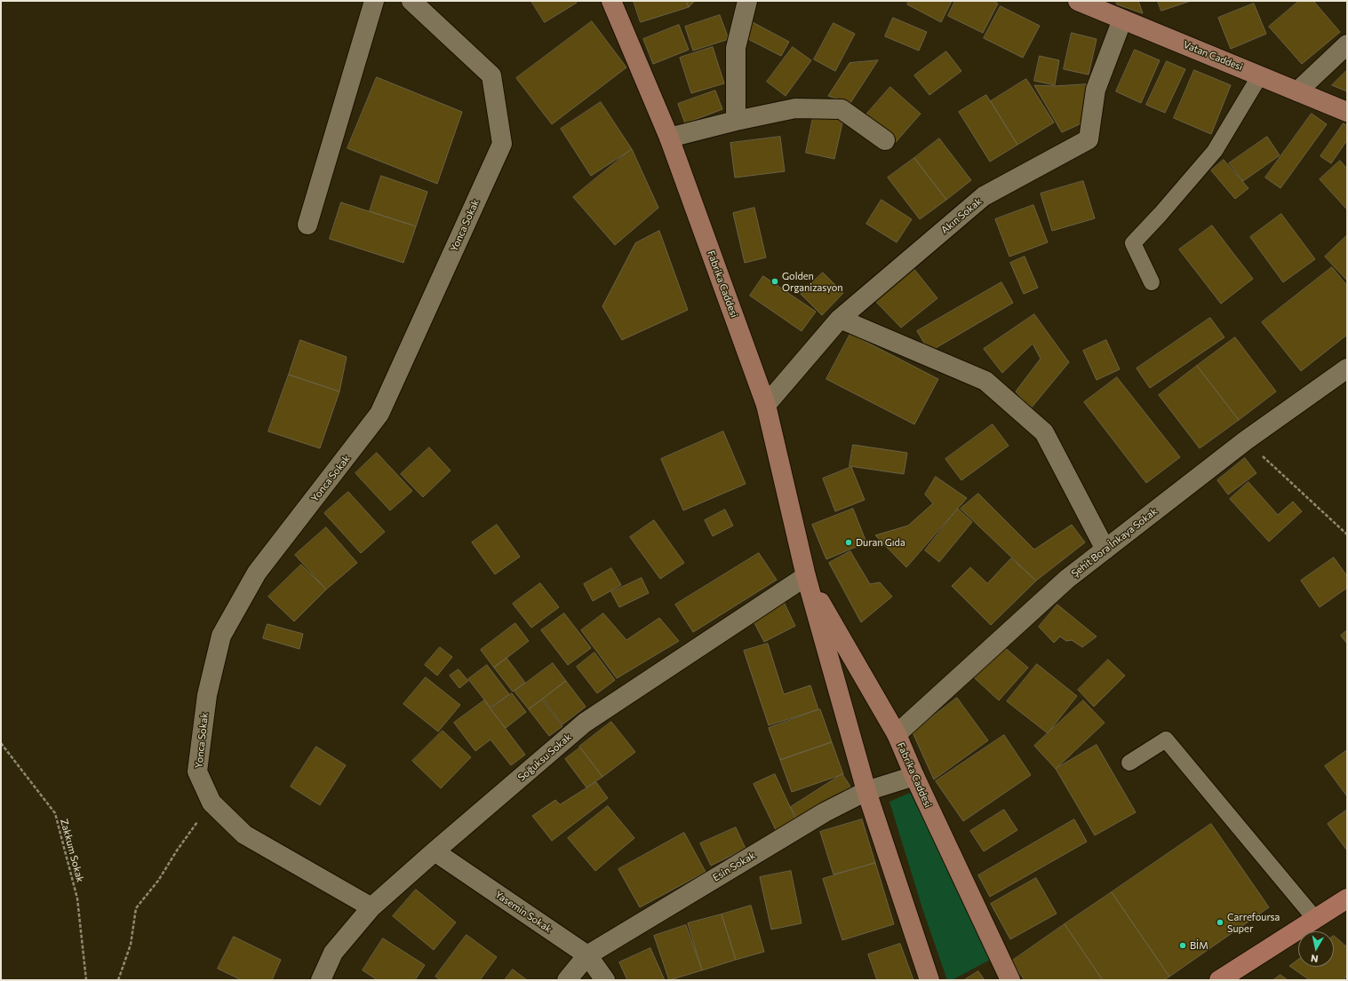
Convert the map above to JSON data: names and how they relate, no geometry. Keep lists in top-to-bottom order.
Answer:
{
  "streets": {
    "main road": ["Vatan Caddesi", "Fabrika Caddesi"],
    "street": [
      "Akın Sokak",
      "Yonca Sokak",
      "Şehit Bora İnkaya Sokak",
      "Soğuksu Sokak",
      "Esin Sokak",
      "Yasemin Sokak"
    ],
    "path": ["Zakkum Sokak"]
  },
  "crossings": [
    ["Vatan Caddesi", "Akın Sokak"],
    ["Akın Sokak", "Fabrika Caddesi"],
    ["Yonca Sokak", "Soğuksu Sokak"],
    ["Fabrika Caddesi", "Şehit Bora İnkaya Sokak"],
    ["Fabrika Caddesi", "Soğuksu Sokak"],
    ["Fabrika Caddesi", "Esin Sokak"],
    ["Soğuksu Sokak", "Yasemin Sokak"],
    ["Esin Sokak", "Yasemin Sokak"]
  ],
  "places": [
    "Golden Organizasyon",
    "Duran Gıda",
    "Carrefoursa Super",
    "BİM"
  ],
  "north": "bottom"
}
